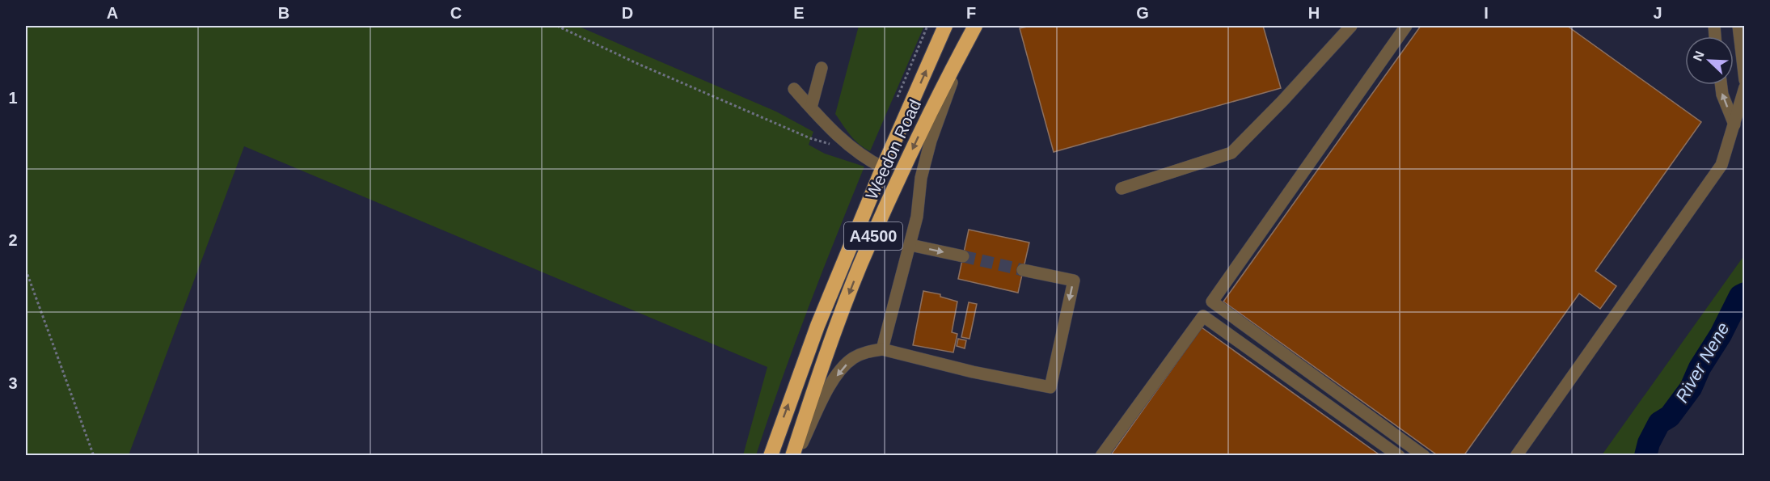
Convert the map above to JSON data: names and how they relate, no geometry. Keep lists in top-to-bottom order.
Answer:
{
  "streets": {
    "highway": ["Weedon Road", "A4500"]
  },
  "water": ["River Nene"],
  "north": "top left",
  "grid": {
    "columns": [
      "A",
      "B",
      "C",
      "D",
      "E",
      "F",
      "G",
      "H",
      "I",
      "J"
    ],
    "rows": ["1", "2", "3"]
  }
}
